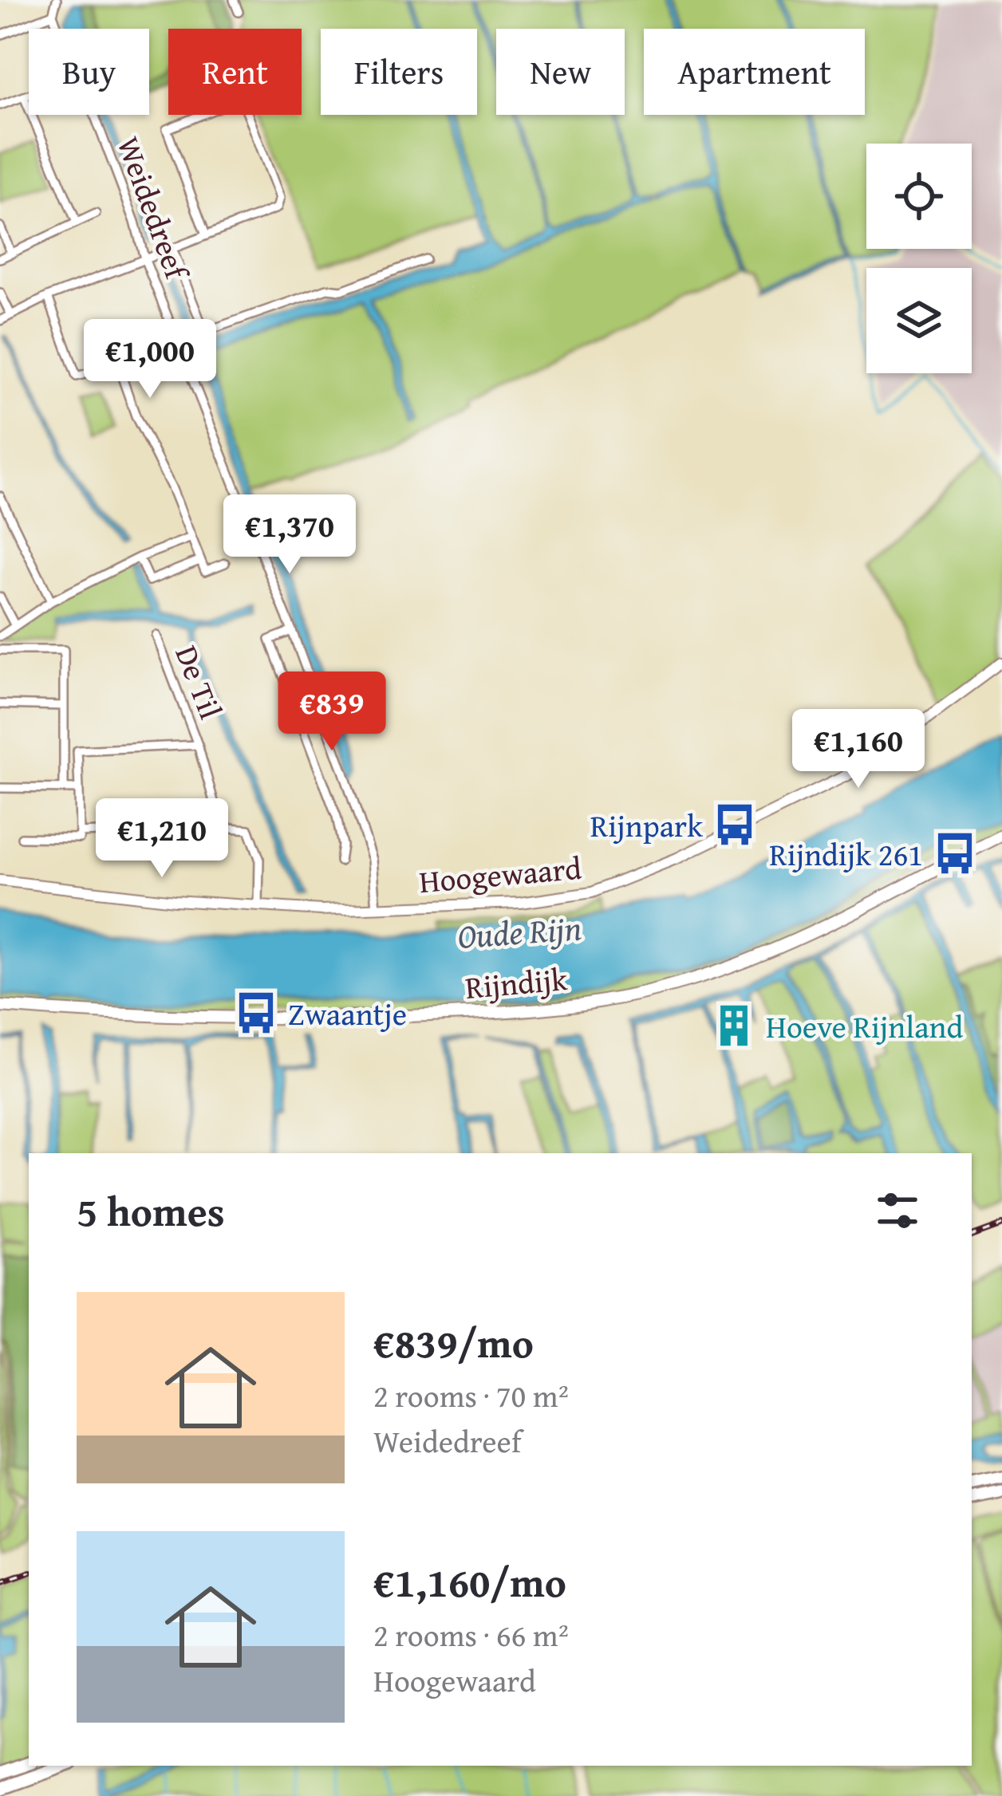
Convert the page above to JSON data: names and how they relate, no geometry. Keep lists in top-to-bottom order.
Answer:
{
  "streets": {
    "main road": ["Rijndijk"],
    "street": ["Weidedreef", "De Til", "Hoogewaard"]
  },
  "crossings": [
    ["Weidedreef", "Hoogewaard"]
  ],
  "water": ["Oude Rijn"],
  "places": {
    "bus stop": ["Rijnpark", "Rijndijk 261", "Zwaantje"],
    "building": ["Hoeve Rijnland"]
  },
  "page": {
    "chip": [
      "Buy",
      "Rent",
      "Filters",
      "New",
      "Apartment"
    ],
    "price": [
      "€1,000",
      "€1,370",
      "€839",
      "€1,160",
      "€1,210"
    ],
    "heading": "5 homes",
    "list": [
      {
        "name": "€839/mo",
        "note": "2 rooms · 70 m² · Weidedreef"
      },
      {
        "name": "€1,160/mo",
        "note": "2 rooms · 66 m² · Hoogewaard"
      }
    ]
  }
}
